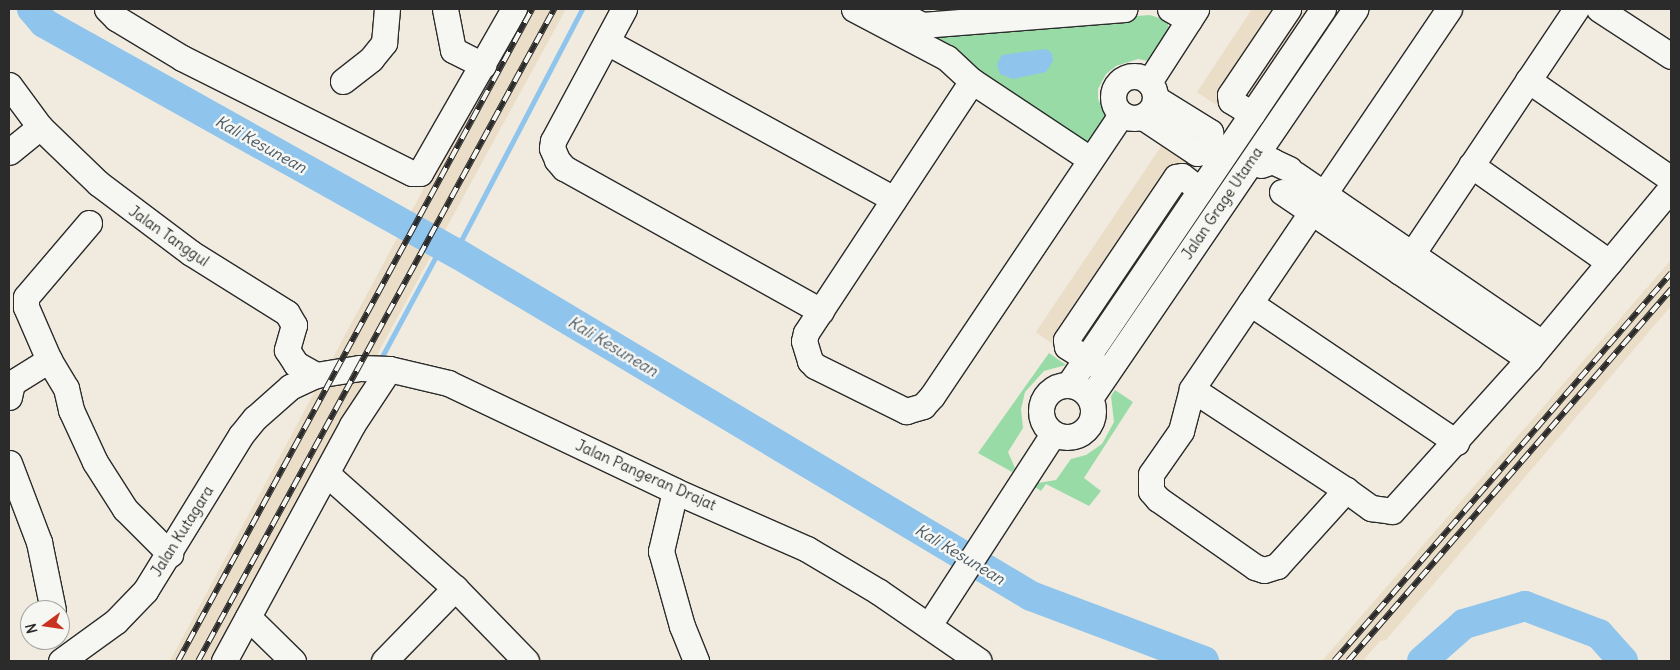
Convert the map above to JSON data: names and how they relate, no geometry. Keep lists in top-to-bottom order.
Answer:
{
  "streets": {
    "street": [
      "Jalan Grage Utama",
      "Jalan Tanggul",
      "Jalan Pangeran Drajat",
      "Jalan Kutagara"
    ]
  },
  "crossings": [
    ["Jalan Tanggul", "Jalan Pangeran Drajat"],
    ["Jalan Pangeran Drajat", "Jalan Kutagara"]
  ],
  "water": ["Kali Kesunean"],
  "north": "left"
}
